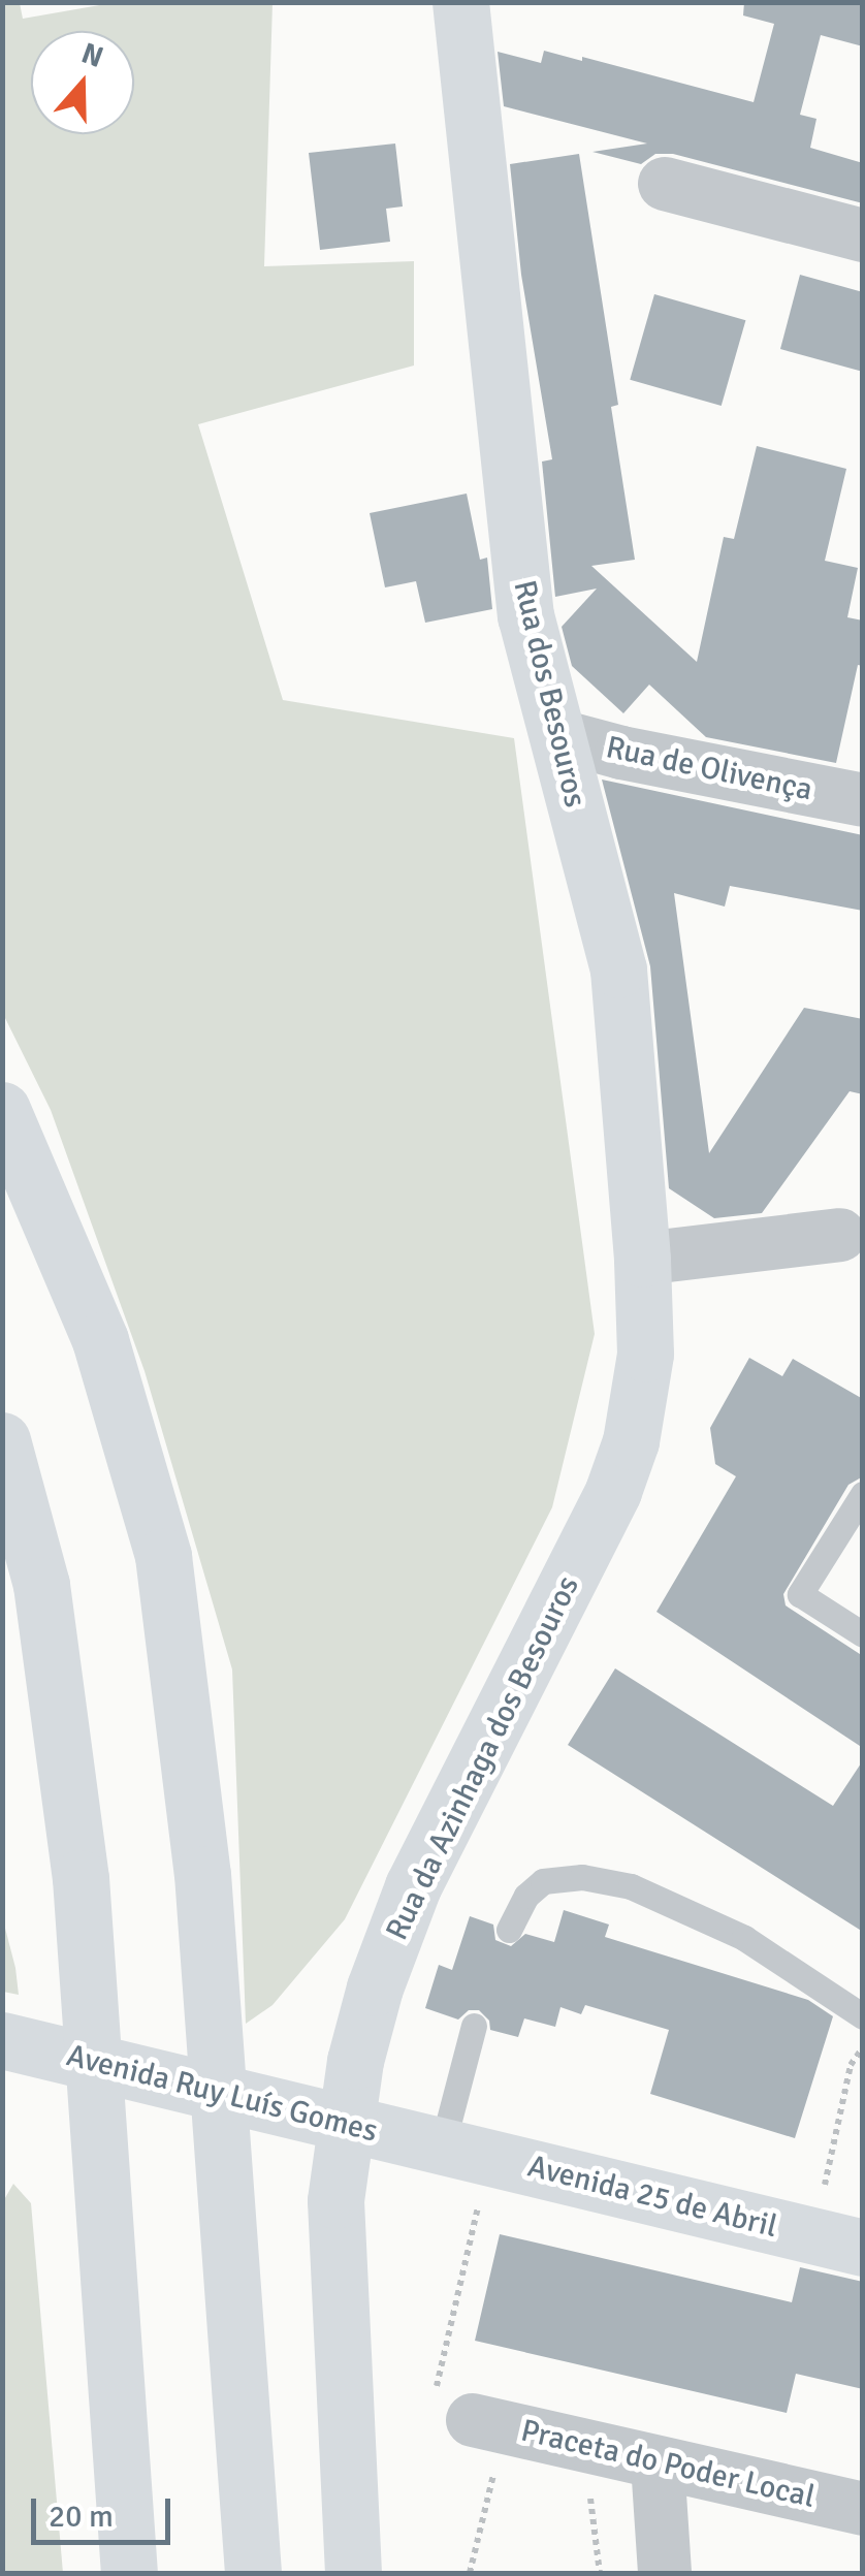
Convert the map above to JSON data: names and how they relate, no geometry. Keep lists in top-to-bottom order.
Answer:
{
  "streets": {
    "main road": [
      "Rua dos Besouros",
      "Rua da Azinhaga dos Besouros",
      "Avenida Ruy Luís Gomes",
      "Avenida 25 de Abril"
    ],
    "street": ["Rua de Olivença", "Praceta do Poder Local"]
  },
  "crossings": [
    ["Rua dos Besouros", "Rua de Olivença"],
    ["Rua dos Besouros", "Rua da Azinhaga dos Besouros"],
    ["Avenida Ruy Luís Gomes", "Avenida 25 de Abril"]
  ],
  "scale_bar": "20 m",
  "north": "top"
}
